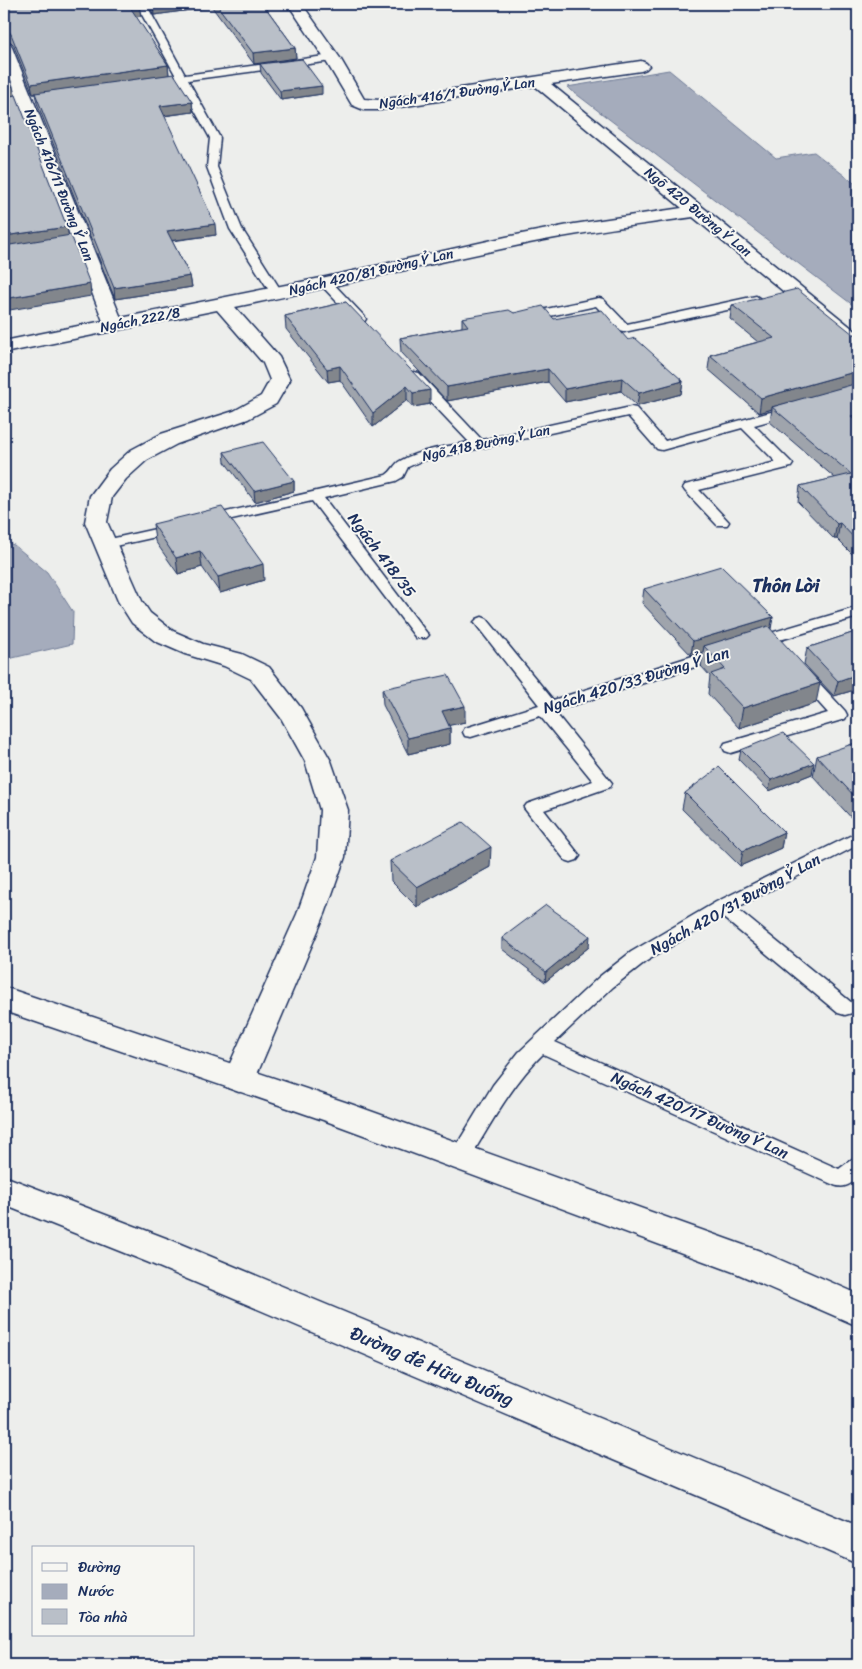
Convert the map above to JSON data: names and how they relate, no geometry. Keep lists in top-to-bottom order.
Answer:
{
  "streets": {
    "street": [
      "Ngách 416/1 Đường Ỷ Lan",
      "Ngách 416/11 Đường Ỷ Lan",
      "Ngõ 420 Đường Ỷ Lan",
      "Ngách 420/81 Đường Ỷ Lan",
      "Ngách 222/8",
      "Đường đê Hữu Đuống"
    ],
    "lane": [
      "Ngõ 418 Đường Ỷ Lan",
      "Ngách 418/35",
      "Ngách 420/33 Đường Ỷ Lan",
      "Ngách 420/31 Đường Ỷ Lan",
      "Ngách 420/17 Đường Ỷ Lan"
    ]
  },
  "crossings": [
    ["Ngách 416/1 Đường Ỷ Lan", "Ngõ 420 Đường Ỷ Lan"],
    ["Ngách 416/11 Đường Ỷ Lan", "Ngách 222/8"],
    ["Ngõ 420 Đường Ỷ Lan", "Ngách 420/81 Đường Ỷ Lan"],
    ["Ngách 420/81 Đường Ỷ Lan", "Ngách 222/8"],
    ["Ngõ 418 Đường Ỷ Lan", "Ngách 418/35"],
    ["Ngách 420/31 Đường Ỷ Lan", "Ngách 420/17 Đường Ỷ Lan"]
  ],
  "districts": ["Thôn Lời"],
  "legend": ["Đường", "Nước", "Tòa nhà"]
}
